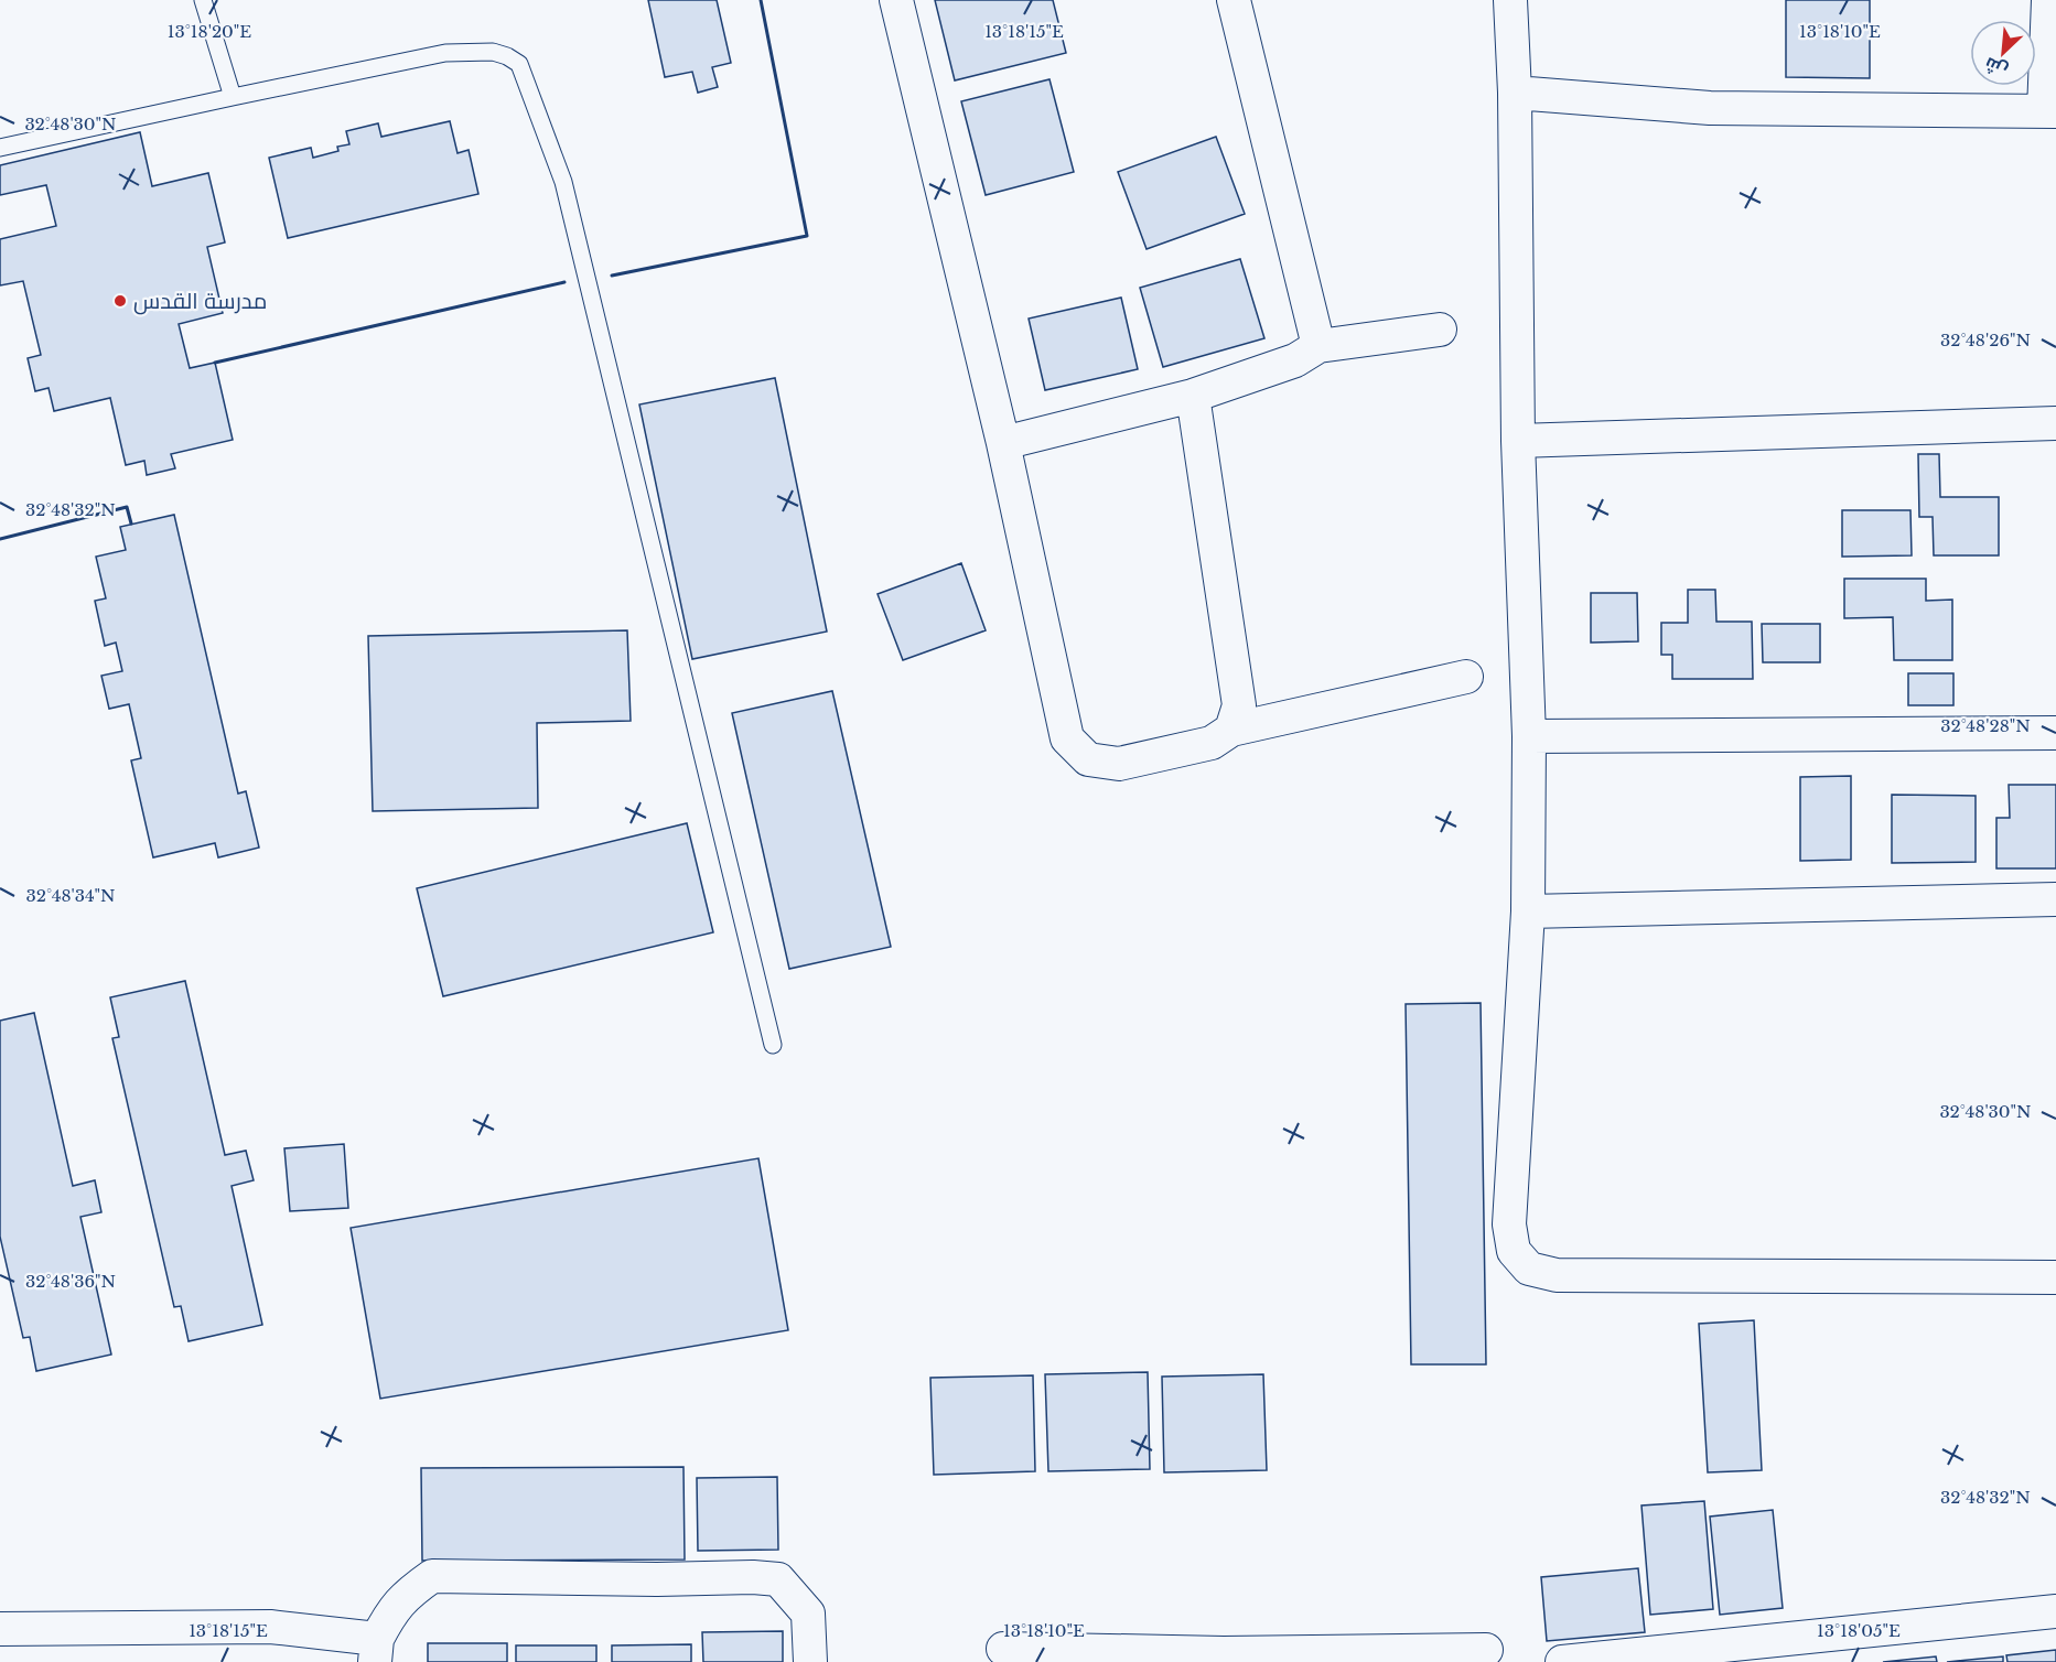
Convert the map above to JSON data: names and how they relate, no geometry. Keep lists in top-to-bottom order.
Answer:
{
  "places": ["مدرسة القدس"],
  "north": "bottom left",
  "coordinates": [
    "13°18'15\"E",
    "13°18'20\"E",
    "13°18'10\"E",
    "32°48'30\"N",
    "32°48'26\"N",
    "32°48'32\"N",
    "32°48'28\"N",
    "32°48'34\"N",
    "32°48'36\"N",
    "13°18'05\"E"
  ]
}
